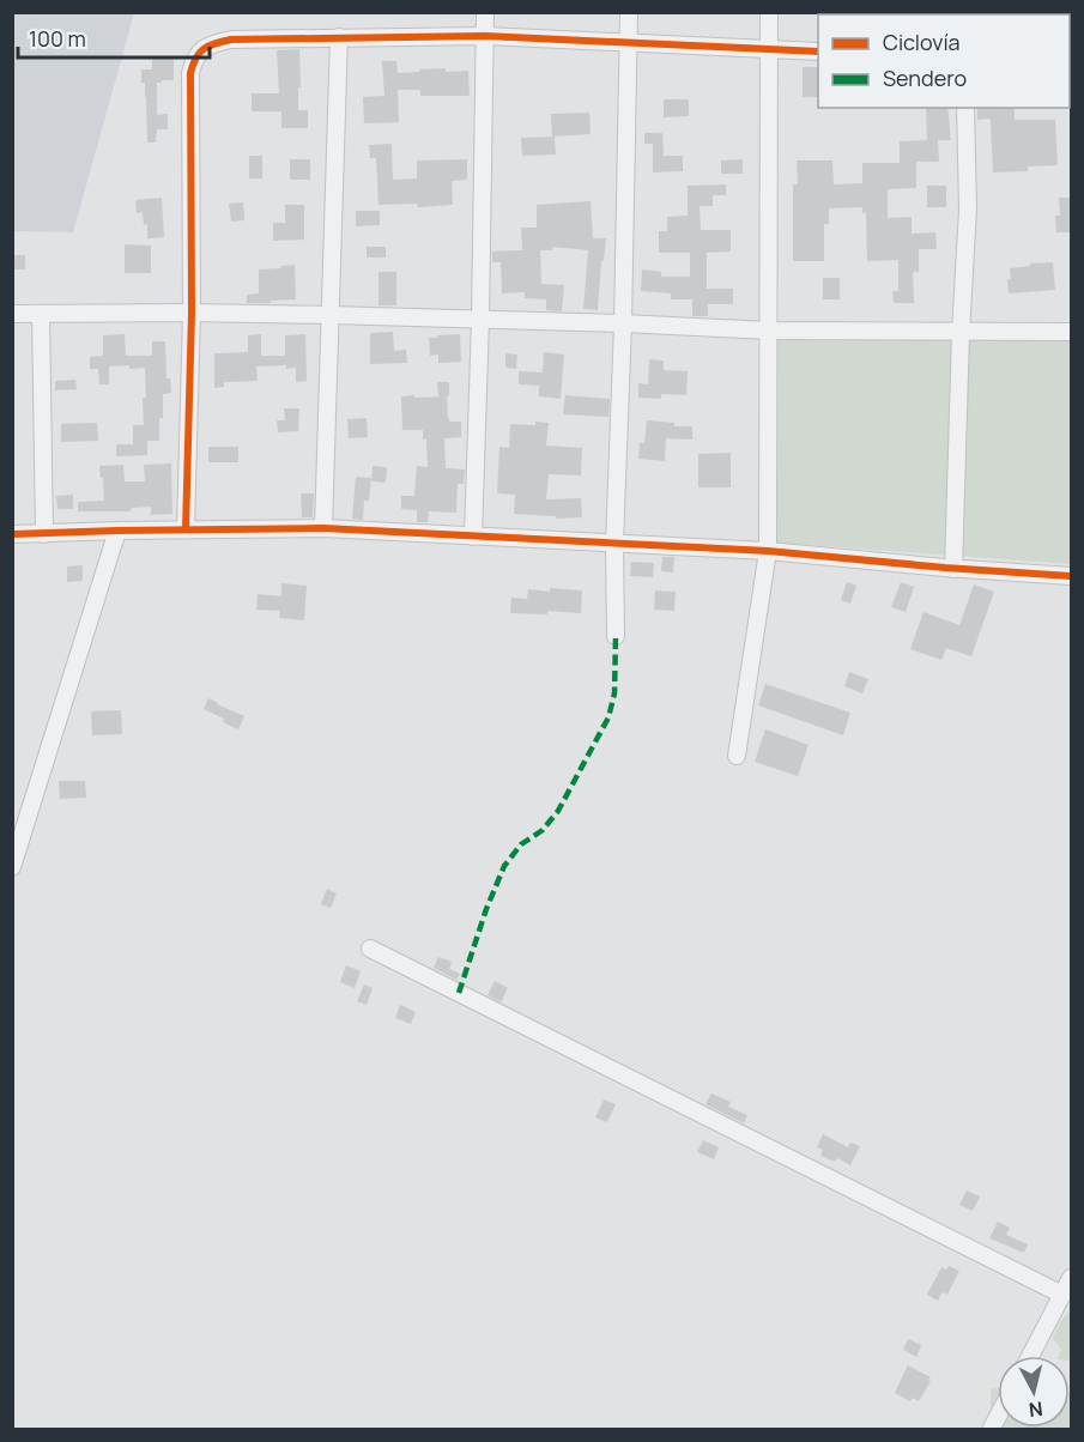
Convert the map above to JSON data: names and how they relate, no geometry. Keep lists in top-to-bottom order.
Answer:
{
  "legend": ["Ciclovía", "Sendero"],
  "scale_bar": "100 m",
  "north": "bottom"
}
